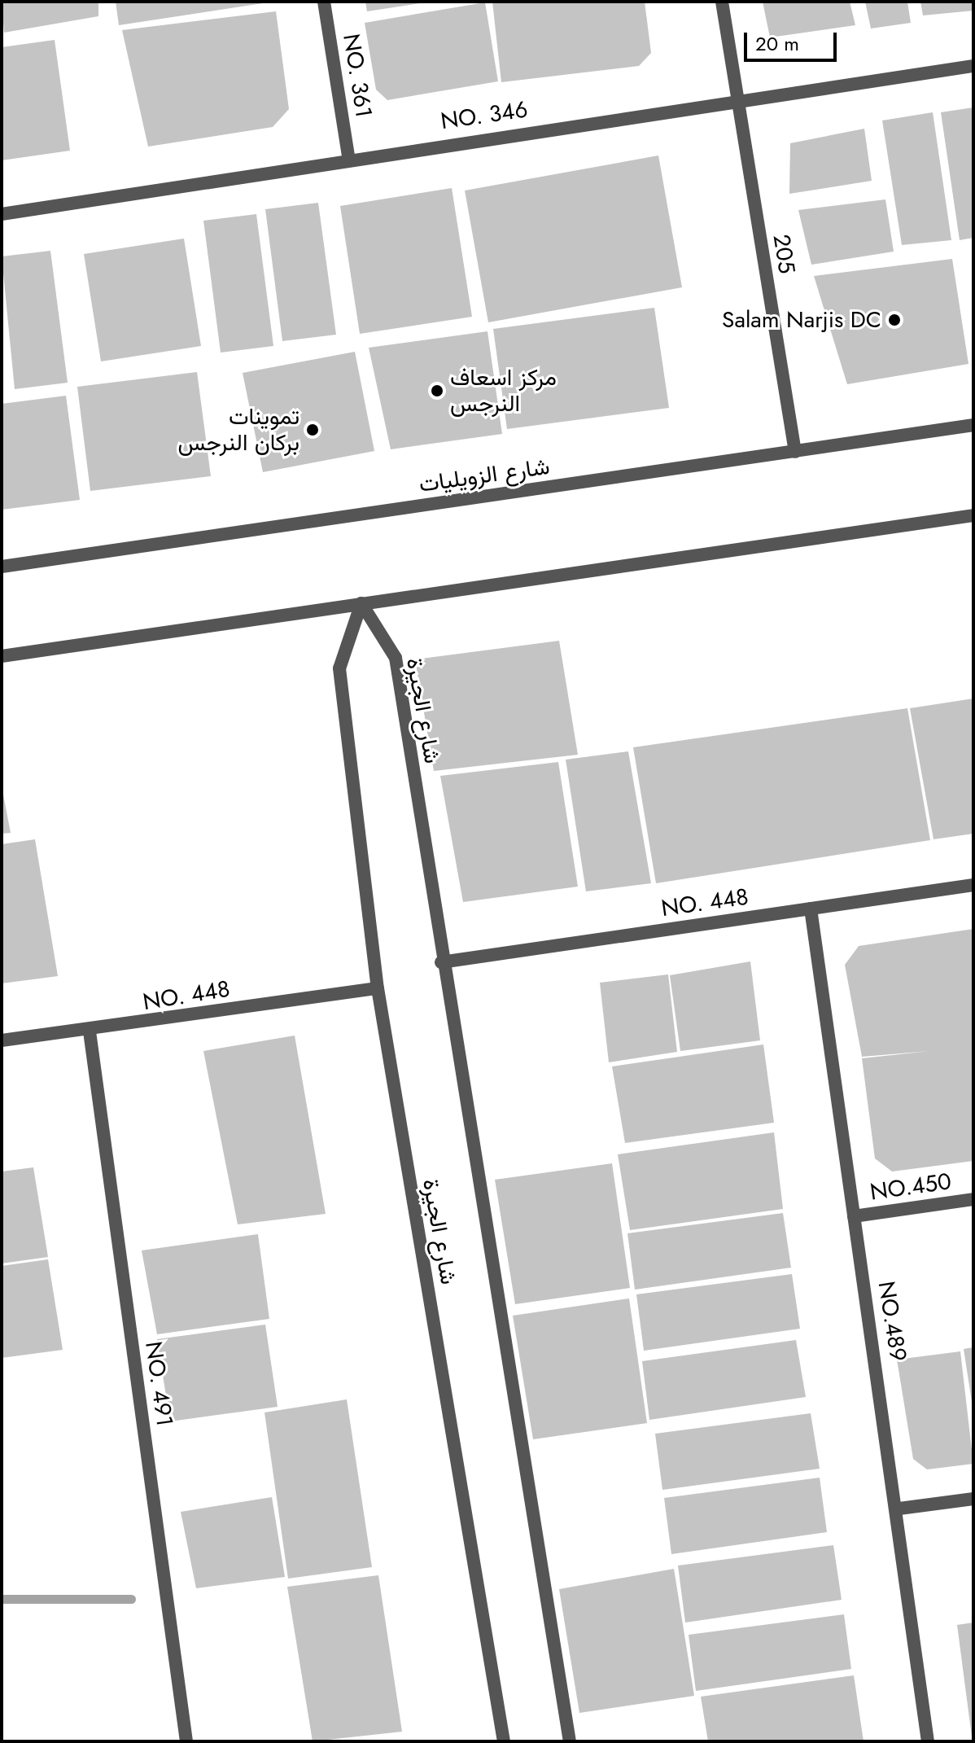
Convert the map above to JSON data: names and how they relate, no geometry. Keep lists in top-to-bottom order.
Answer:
{
  "streets": {
    "street": [
      "NO. 361",
      "NO. 346",
      "205",
      "شارع الزويليات",
      "شارع الجيرة",
      "NO. 448",
      "NO.450",
      "NO.489",
      "NO. 491"
    ]
  },
  "crossings": [
    ["NO. 361", "NO. 346"],
    ["NO. 346", "205"],
    ["205", "شارع الزويليات"],
    ["شارع الجيرة", "NO. 448"],
    ["NO. 448", "NO.489"],
    ["NO. 448", "NO. 491"],
    ["NO.450", "NO.489"]
  ],
  "places": ["Salam Narjis DC", "مركز اسعاف النرجس", "تموينات بركان النرجس"],
  "scale_bar": "20 m"
}
